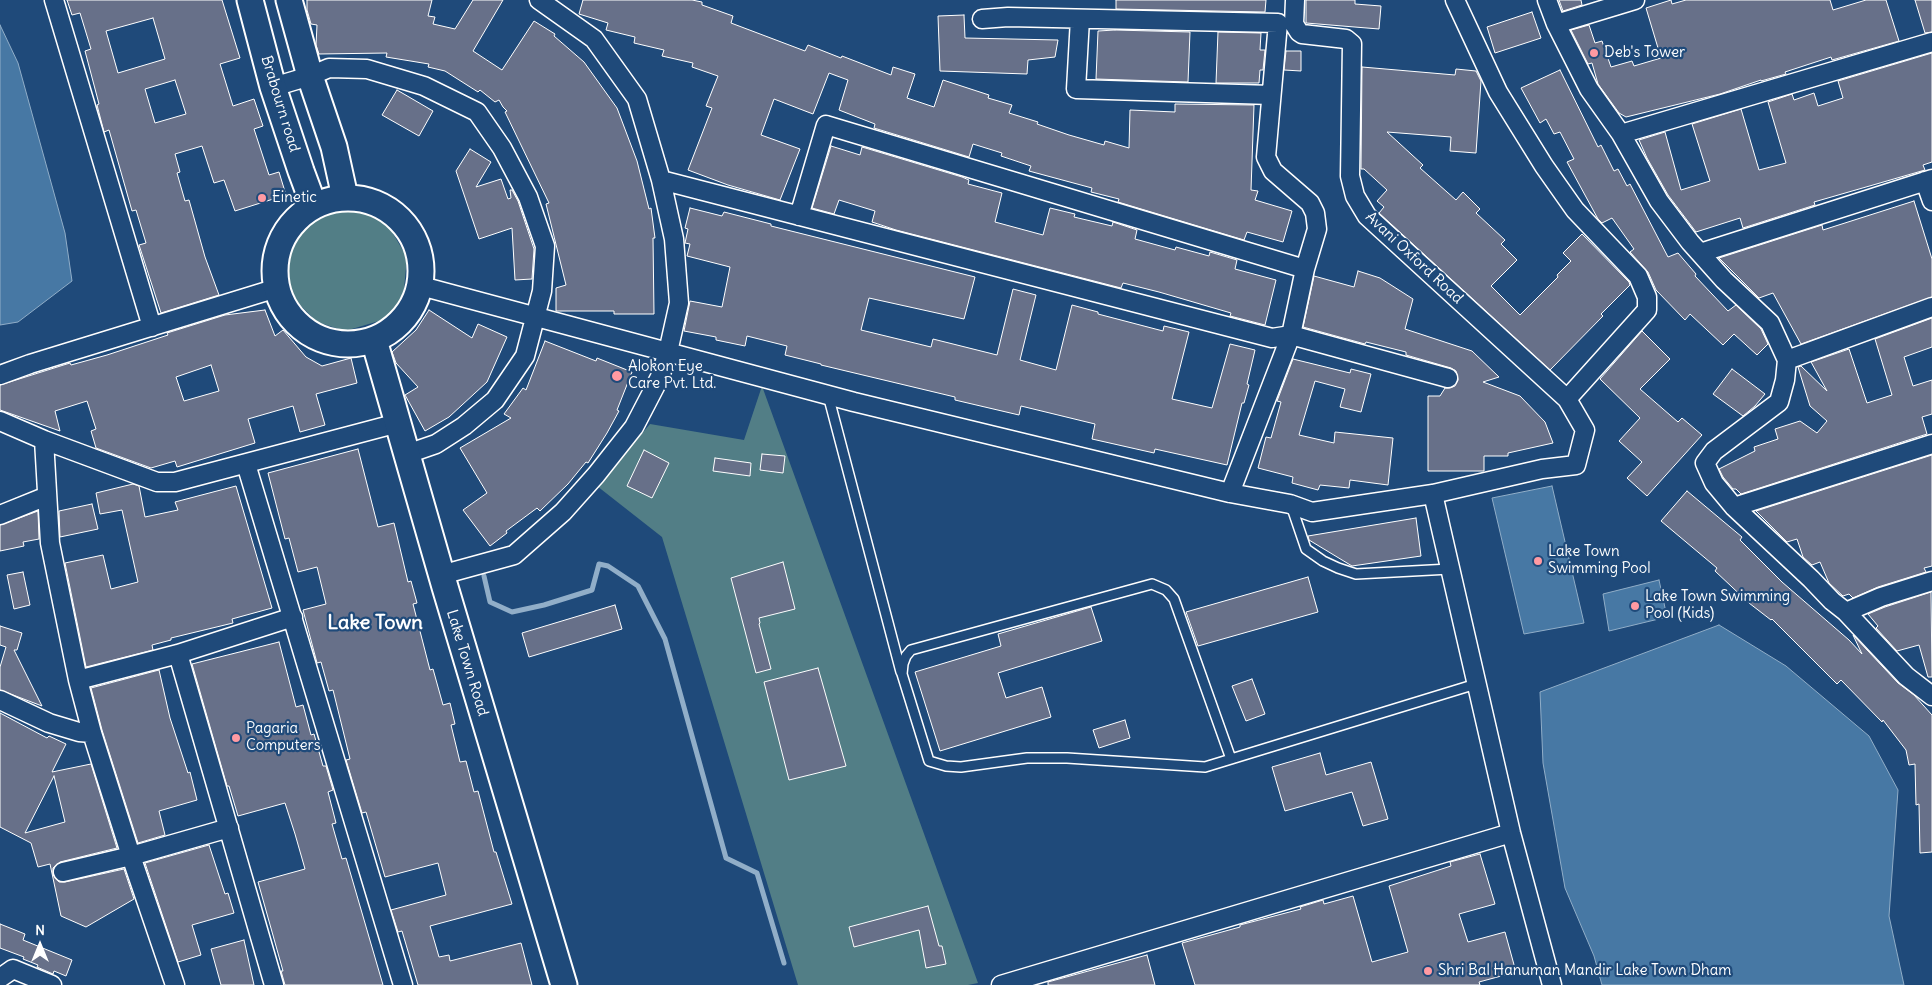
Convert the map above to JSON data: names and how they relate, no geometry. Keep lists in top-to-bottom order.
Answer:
{
  "streets": {
    "street": ["Brabourn road", "Avani Oxford Road", "Lake Town Road"]
  },
  "crossings": [
    ["Brabourn road", "Lake Town Road"]
  ],
  "districts": ["Lake Town"],
  "places": [
    "Deb's Tower",
    "Einetic",
    "Alokon Eye Care Pvt. Ltd.",
    "Lake Town Swimming Pool",
    "Lake Town Swimming Pool (Kids)",
    "Pagaria Computers",
    "Shri Bal Hanuman Mandir Lake Town Dham"
  ],
  "north": "top"
}
